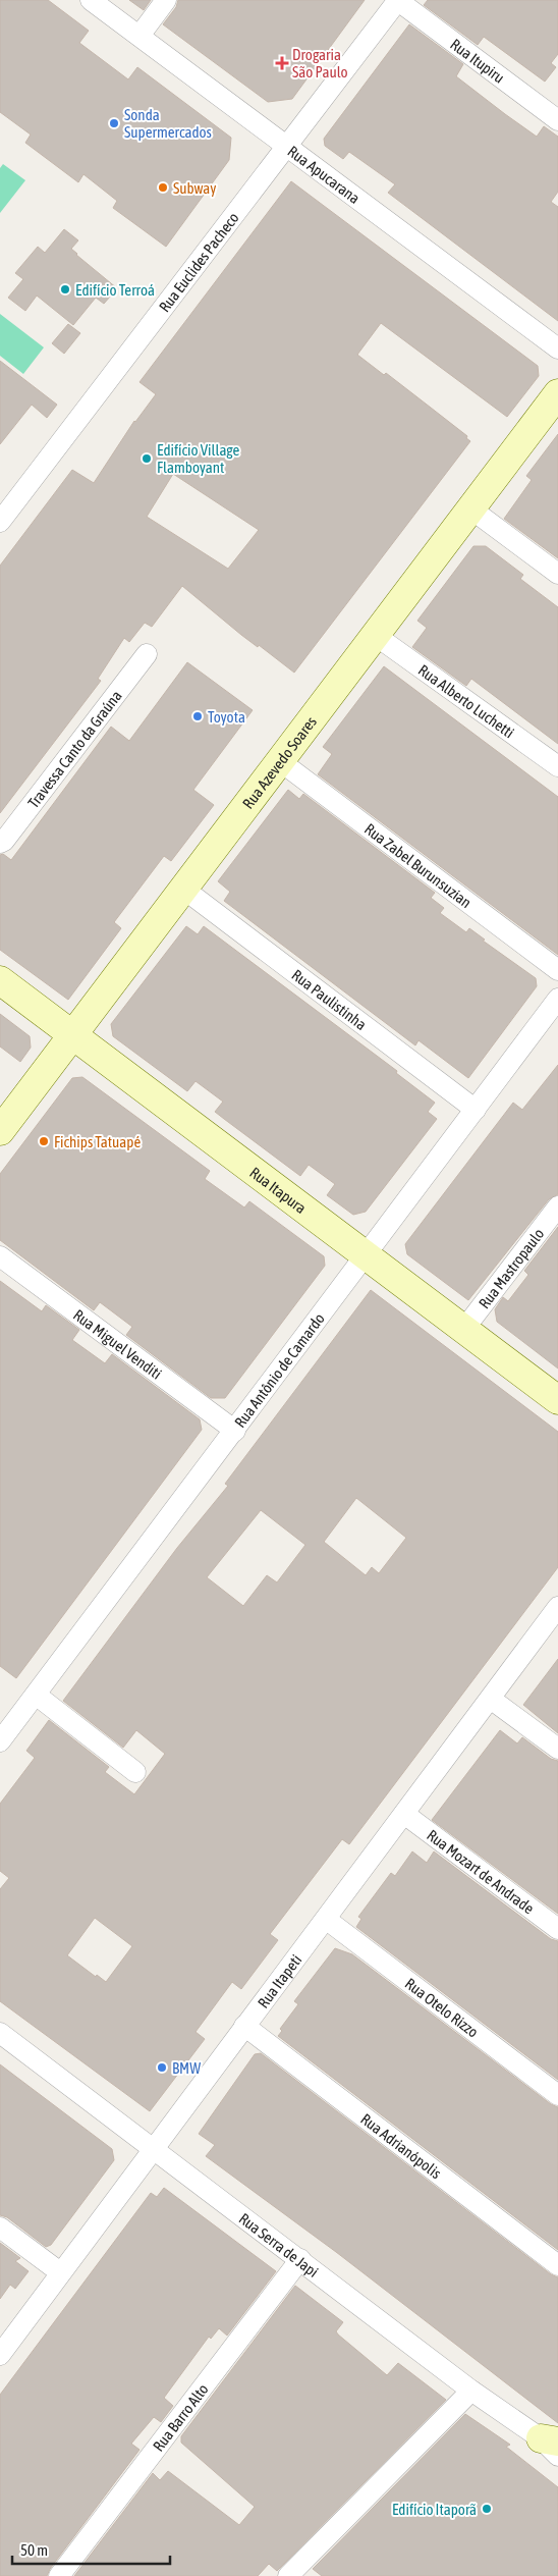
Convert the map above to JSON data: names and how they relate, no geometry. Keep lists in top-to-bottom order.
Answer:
{
  "streets": {
    "street": [
      "Rua Itupiru",
      "Rua Apucarana",
      "Rua Euclides Pacheco",
      "Rua Alberto Luchetti",
      "Travessa Canto da Graúna",
      "Rua Azevedo Soares",
      "Rua Zabel Burunsuzian",
      "Rua Paulistinha",
      "Rua Itapura",
      "Rua Mastropaulo",
      "Rua Miguel Venditi",
      "Rua Antônio de Camardo",
      "Rua Mozart de Andrade",
      "Rua Itapeti",
      "Rua Otelo Rizzo",
      "Rua Adrianópolis",
      "Rua Serra de Japi",
      "Rua Barro Alto"
    ]
  },
  "crossings": [
    ["Rua Itupiru", "Rua Euclides Pacheco"],
    ["Rua Apucarana", "Rua Euclides Pacheco"],
    ["Rua Alberto Luchetti", "Rua Azevedo Soares"],
    ["Rua Azevedo Soares", "Rua Zabel Burunsuzian"],
    ["Rua Azevedo Soares", "Rua Paulistinha"],
    ["Rua Azevedo Soares", "Rua Itapura"],
    ["Rua Paulistinha", "Rua Antônio de Camardo"],
    ["Rua Itapura", "Rua Mastropaulo"],
    ["Rua Itapura", "Rua Antônio de Camardo"],
    ["Rua Miguel Venditi", "Rua Antônio de Camardo"],
    ["Rua Mozart de Andrade", "Rua Itapeti"],
    ["Rua Itapeti", "Rua Otelo Rizzo"],
    ["Rua Itapeti", "Rua Adrianópolis"],
    ["Rua Itapeti", "Rua Serra de Japi"],
    ["Rua Serra de Japi", "Rua Barro Alto"]
  ],
  "places": {
    "health": ["Drogaria São Paulo"],
    "other": [
      "Sonda Supermercados",
      "Subway",
      "Edifício Terroá",
      "Edifício Village Flamboyant",
      "Toyota",
      "Fichips Tatuapé",
      "BMW",
      "Edifício Itaporã"
    ]
  },
  "scale_bar": "50 m"
}
